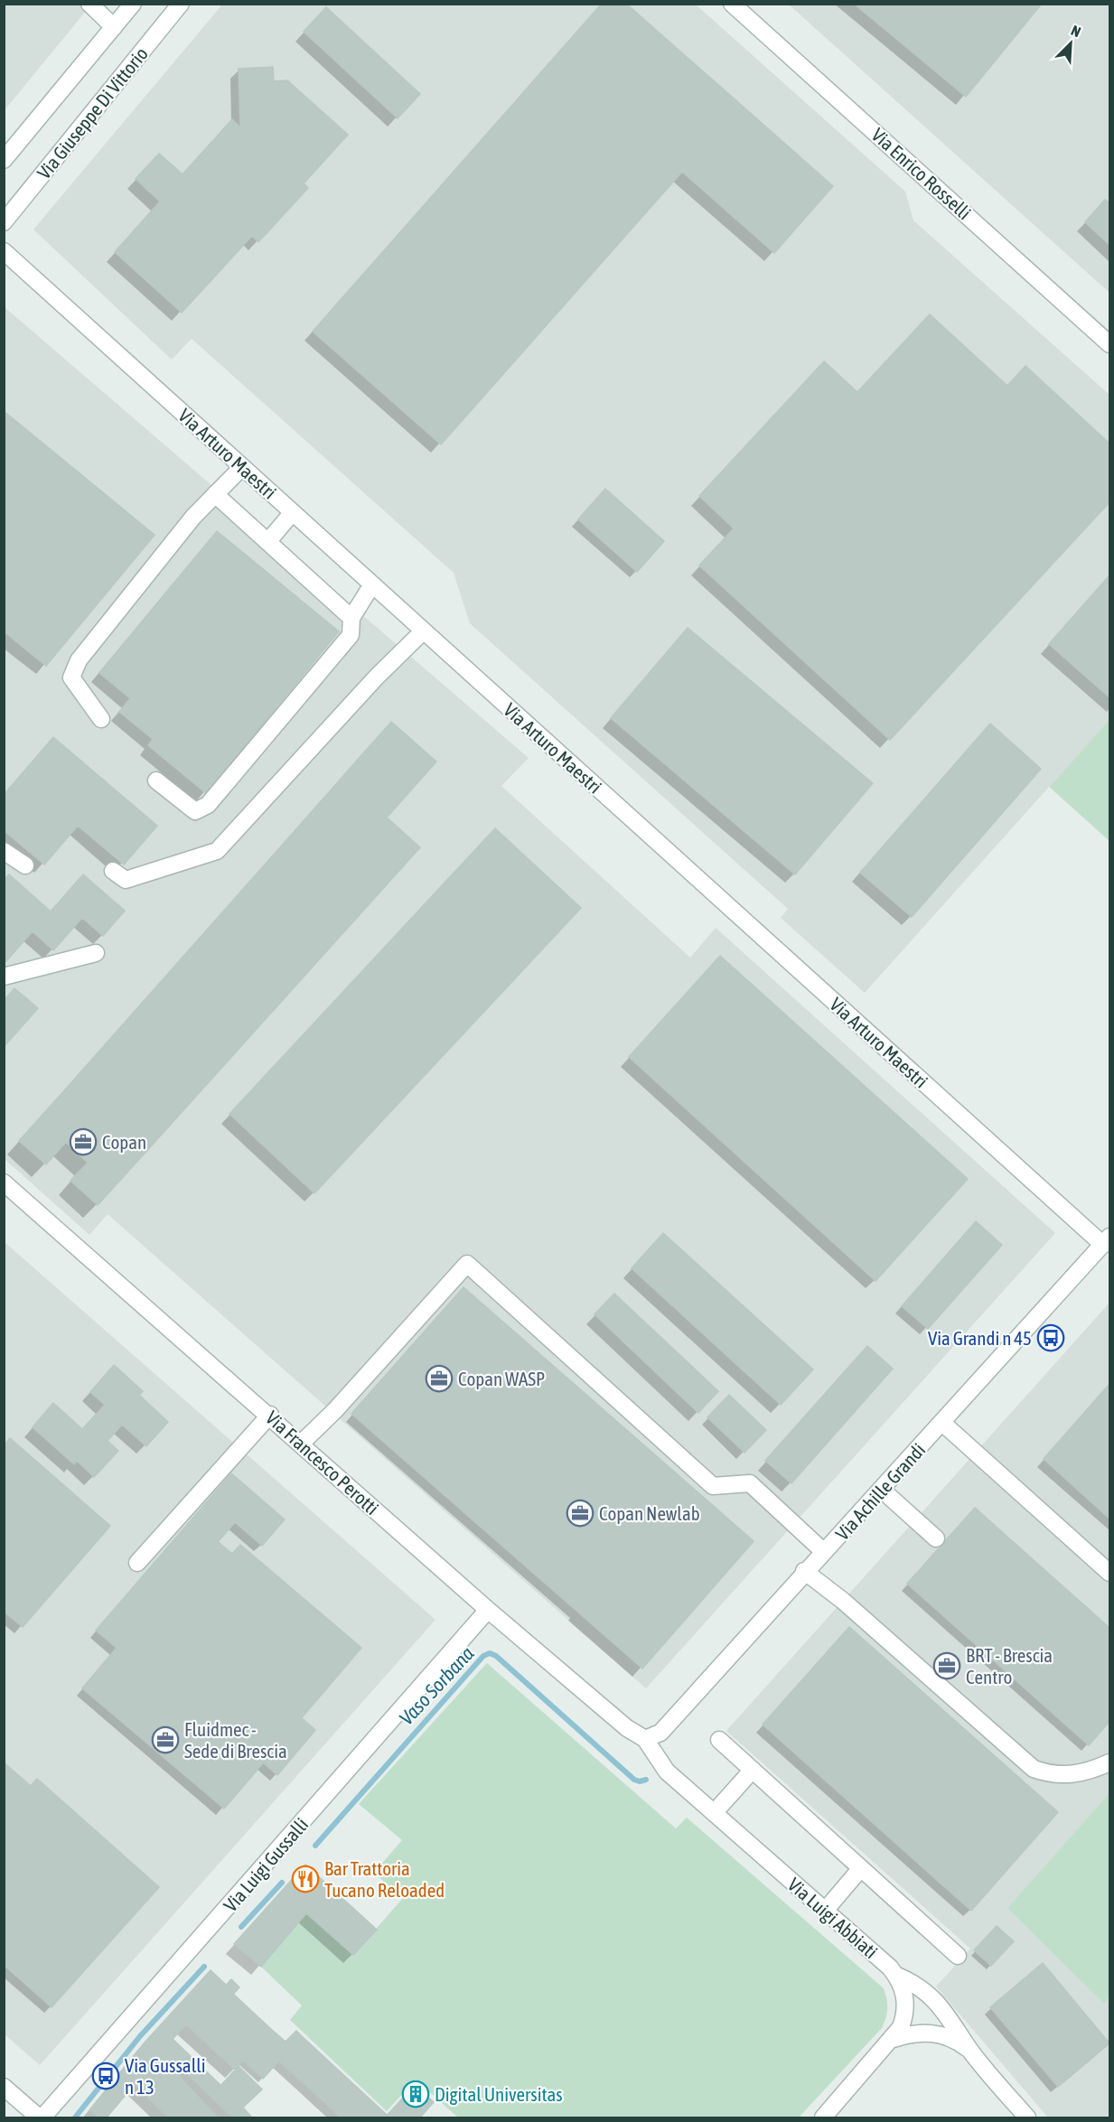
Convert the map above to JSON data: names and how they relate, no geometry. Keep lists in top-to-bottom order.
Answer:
{
  "streets": {
    "street": [
      "Via Giuseppe Di Vittorio",
      "Via Enrico Rosselli",
      "Via Arturo Maestri",
      "Via Francesco Perotti",
      "Via Achille Grandi",
      "Via Luigi Gussalli",
      "Via Luigi Abbiati"
    ]
  },
  "crossings": [
    ["Via Arturo Maestri", "Via Achille Grandi"],
    ["Via Francesco Perotti", "Via Achille Grandi"],
    ["Via Francesco Perotti", "Via Luigi Gussalli"],
    ["Via Francesco Perotti", "Via Luigi Abbiati"],
    ["Via Achille Grandi", "Via Luigi Abbiati"]
  ],
  "water": ["Vaso Sorbana"],
  "places": {
    "office": [
      "Copan",
      "Copan WASP",
      "Copan Newlab",
      "BRT - Brescia Centro",
      "Fluidmec - Sede di Brescia"
    ],
    "bus stop": ["Via Grandi n 45", "Via Gussalli n 13"],
    "restaurant": ["Bar Trattoria Tucano Reloaded"],
    "building": ["Digital Universitas"]
  },
  "north": "top right"
}
